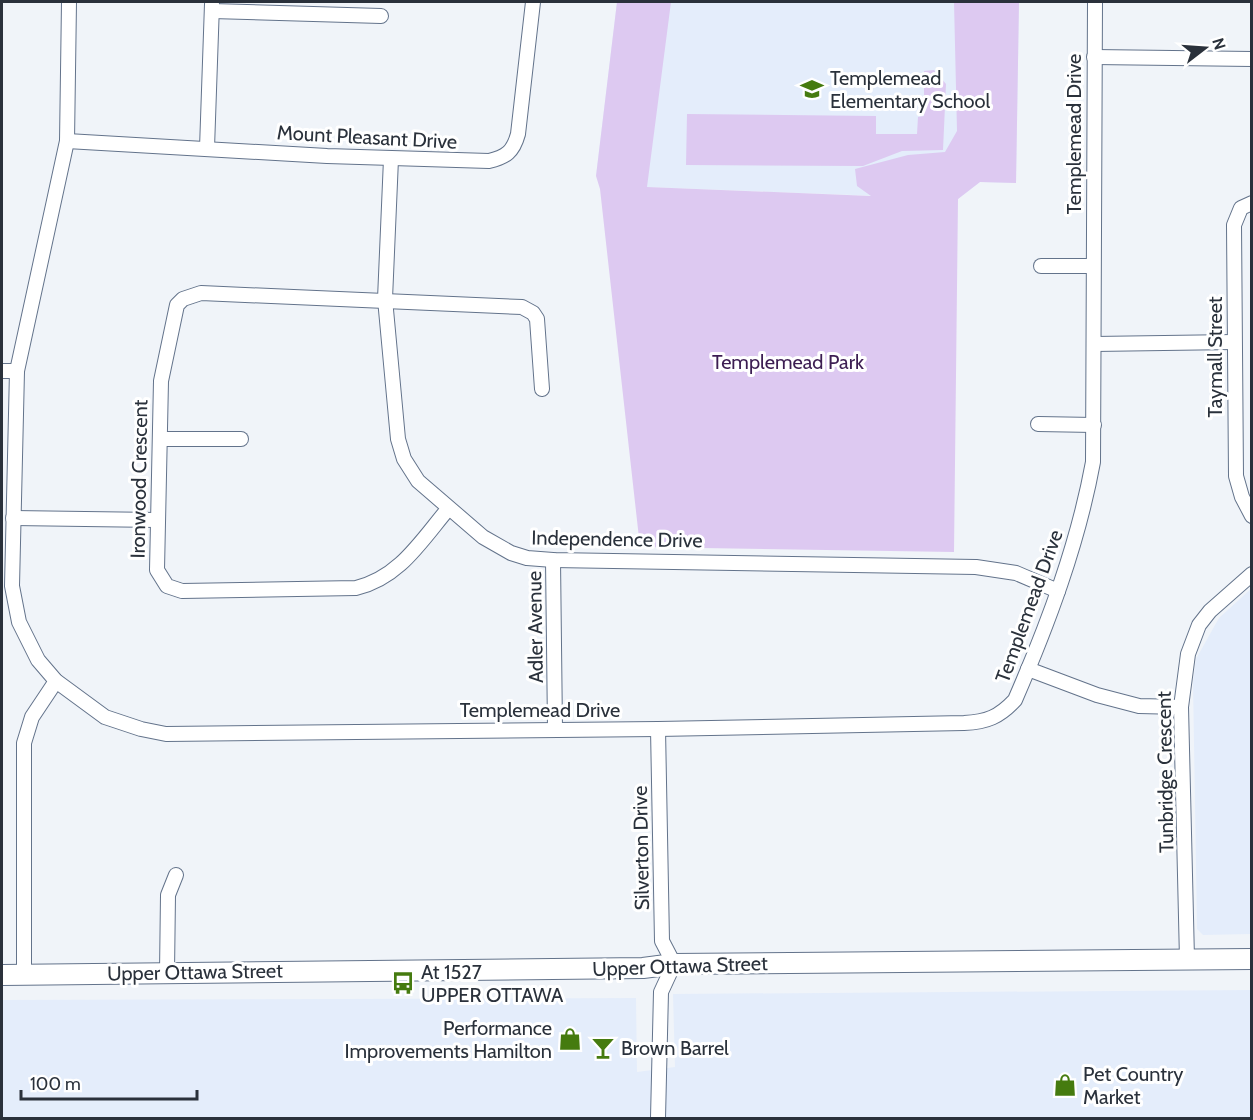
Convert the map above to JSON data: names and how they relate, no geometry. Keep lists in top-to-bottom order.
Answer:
{
  "streets": {
    "main road": ["Upper Ottawa Street"],
    "street": [
      "Templemead Drive",
      "Mount Pleasant Drive",
      "Taymall Street",
      "Ironwood Crescent",
      "Independence Drive",
      "Adler Avenue",
      "Tunbridge Crescent",
      "Silverton Drive"
    ]
  },
  "crossings": [
    ["Templemead Drive", "Mount Pleasant Drive"],
    ["Templemead Drive", "Independence Drive"],
    ["Templemead Drive", "Adler Avenue"],
    ["Templemead Drive", "Silverton Drive"],
    ["Mount Pleasant Drive", "Independence Drive"],
    ["Ironwood Crescent", "Independence Drive"],
    ["Independence Drive", "Adler Avenue"],
    ["Tunbridge Crescent", "Upper Ottawa Street"],
    ["Silverton Drive", "Upper Ottawa Street"]
  ],
  "parks": ["Templemead Park"],
  "places": {
    "school or university": ["Templemead Elementary School"],
    "bus stop": ["At 1527 UPPER OTTAWA"],
    "shop": ["Performance Improvements Hamilton", "Pet Country Market"],
    "bar": ["Brown Barrel"]
  },
  "scale_bar": "100 m",
  "north": "right"
}
